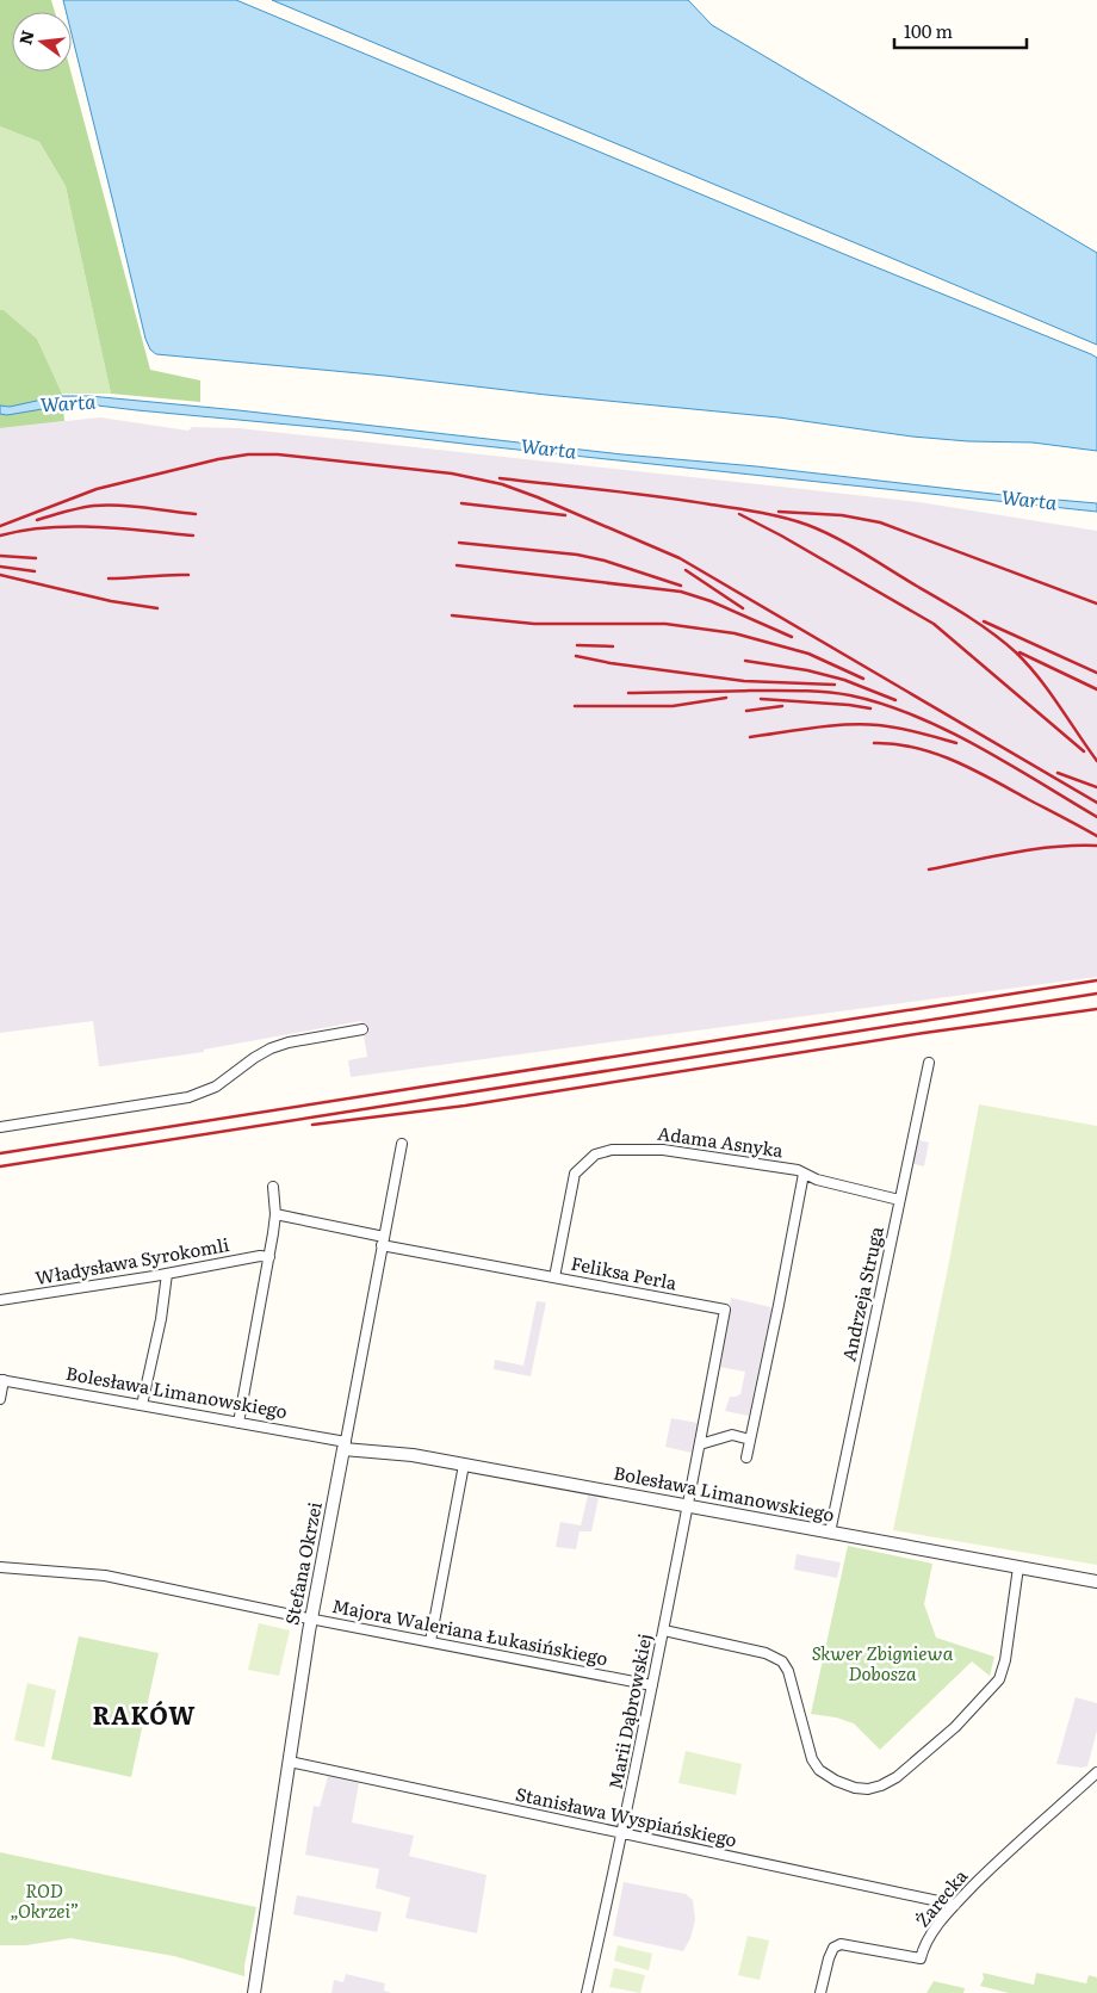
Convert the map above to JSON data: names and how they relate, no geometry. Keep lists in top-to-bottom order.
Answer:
{
  "streets": {
    "street": [
      "Adama Asnyka",
      "Władysława Syrokomli",
      "Feliksa Perla",
      "Andrzeja Struga",
      "Bolesława Limanowskiego",
      "Stefana Okrzei",
      "Majora Waleriana Łukasińskiego",
      "Marii Dąbrowskiej",
      "Stanisława Wyspiańskiego",
      "Żarecka"
    ]
  },
  "crossings": [
    ["Adama Asnyka", "Feliksa Perla"],
    ["Adama Asnyka", "Andrzeja Struga"],
    ["Feliksa Perla", "Bolesława Limanowskiego"],
    ["Feliksa Perla", "Stefana Okrzei"],
    ["Feliksa Perla", "Marii Dąbrowskiej"],
    ["Andrzeja Struga", "Bolesława Limanowskiego"],
    ["Bolesława Limanowskiego", "Stefana Okrzei"],
    ["Bolesława Limanowskiego", "Marii Dąbrowskiej"],
    ["Stefana Okrzei", "Majora Waleriana Łukasińskiego"],
    ["Stefana Okrzei", "Stanisława Wyspiańskiego"],
    ["Majora Waleriana Łukasińskiego", "Marii Dąbrowskiej"],
    ["Marii Dąbrowskiej", "Stanisława Wyspiańskiego"],
    ["Stanisława Wyspiańskiego", "Żarecka"]
  ],
  "districts": ["RAKÓW"],
  "water": ["Warta"],
  "parks": ["Skwer Zbigniewa Dobosza", "ROD „Okrzei”"],
  "scale_bar": "100 m",
  "north": "left"
}
